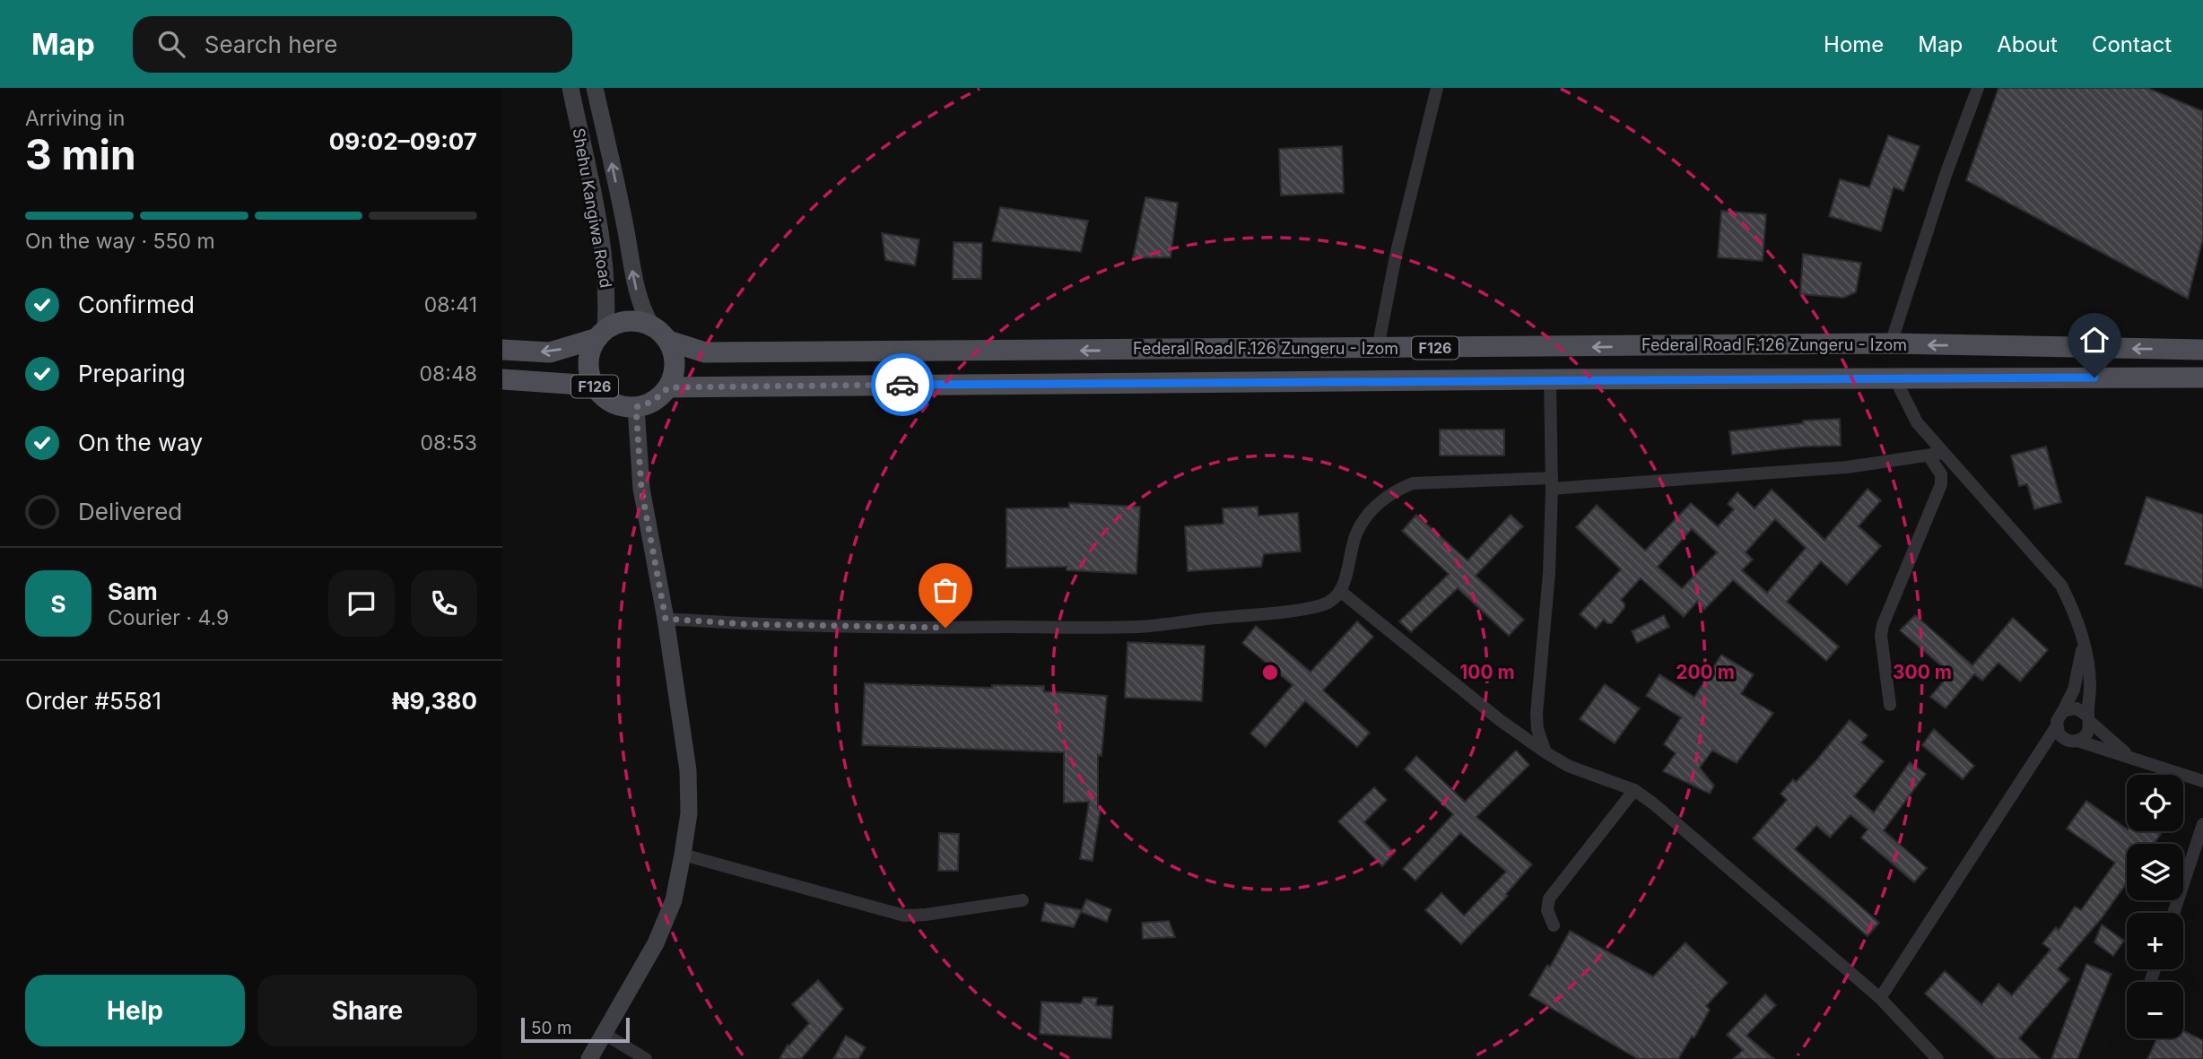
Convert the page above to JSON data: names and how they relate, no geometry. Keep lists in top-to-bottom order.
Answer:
{
  "streets": {
    "main road": ["Federal Road F.126 Zungeru - Izom", "F126"],
    "street": ["Shehu Kangiwa Road"]
  },
  "crossings": [
    ["Shehu Kangiwa Road", "Federal Road F.126 Zungeru - Izom"],
    ["Shehu Kangiwa Road", "F126"],
    ["Federal Road F.126 Zungeru - Izom", "F126"]
  ],
  "scale_bar": "50 m",
  "page": {
    "header": "Map",
    "search": "Search here",
    "nav": [
      "Home",
      "Map",
      "About",
      "Contact"
    ],
    "heading": ["3 min", "Arriving in", "09:02–09:07"],
    "panel": [
      "Sam",
      "Courier · 4.9",
      "Order #5581",
      "₦9,380"
    ],
    "bar": "On the way · 550 m",
    "list": [
      ["Confirmed", "08:41"],
      ["Preparing", "08:48"],
      ["On the way", "08:53"],
      "Delivered"
    ],
    "round": "S",
    "map_buttons": ["+", "−"],
    "buttons": ["Help", "Share"],
    "scale": "50 m"
  },
  "rings": ["100 m", "200 m", "300 m"]
}
